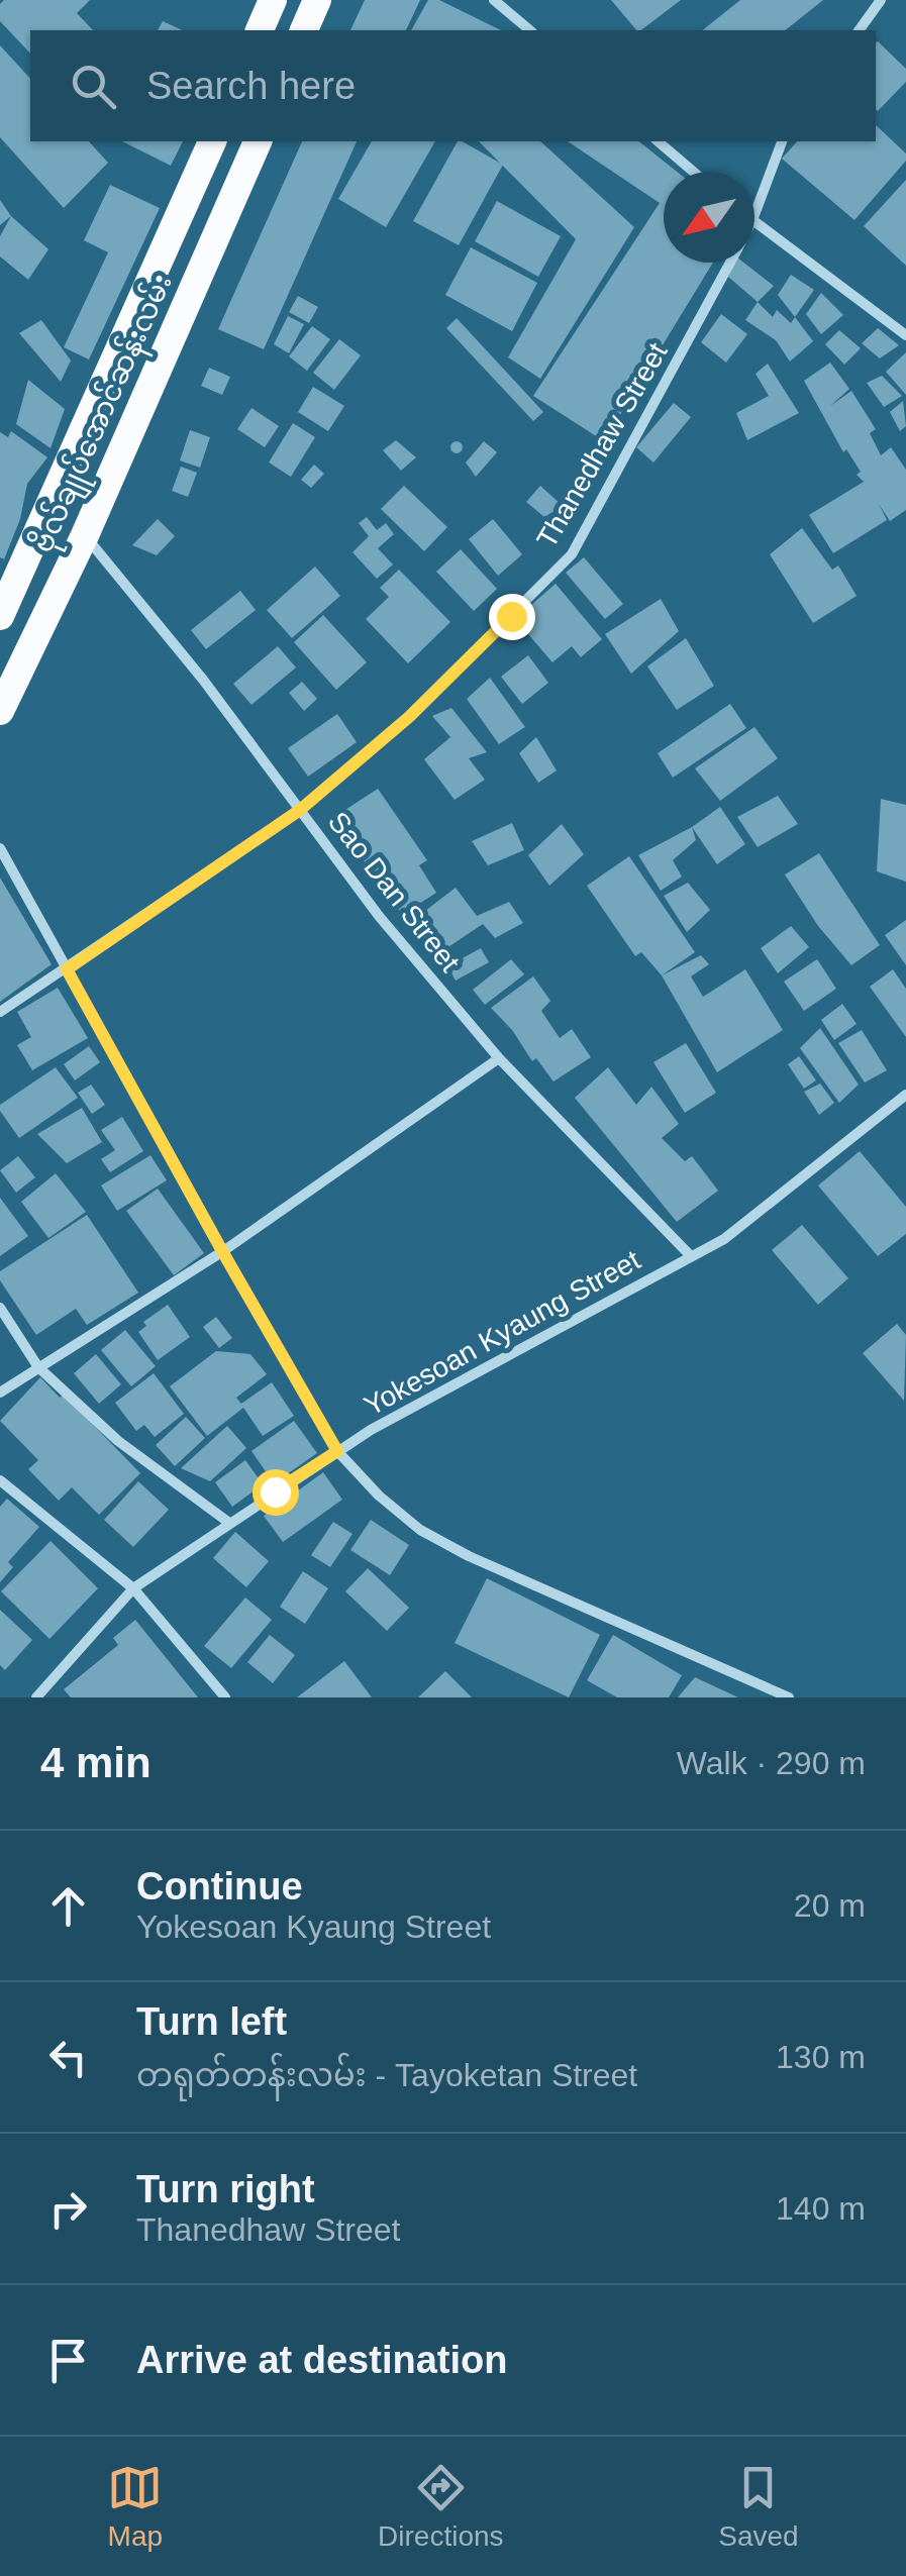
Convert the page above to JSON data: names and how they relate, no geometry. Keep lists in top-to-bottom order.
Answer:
{
  "streets": {
    "highway": ["ဗိုလ်ချုပ်အောင်ဆန်းလမ်း"],
    "street": ["Thanedhaw Street", "Sao Dan Street", "Yokesoan Kyaung Street"]
  },
  "crossings": [
    ["ဗိုလ်ချုပ်အောင်ဆန်းလမ်း", "Sao Dan Street"],
    ["Thanedhaw Street", "Sao Dan Street"],
    ["Sao Dan Street", "Yokesoan Kyaung Street"]
  ],
  "north": "bottom left",
  "page": {
    "search": "Search here",
    "heading": ["4 min", "Walk · 290 m"],
    "list": [
      ["Continue", "Yokesoan Kyaung Street", "20 m"],
      ["Turn left", "တရုတ်တန်းလမ်း - Tayoketan Street", "130 m"],
      ["Turn right", "Thanedhaw Street", "140 m"],
      "Arrive at destination"
    ],
    "nav": ["Map", "Directions", "Saved"]
  }
}
